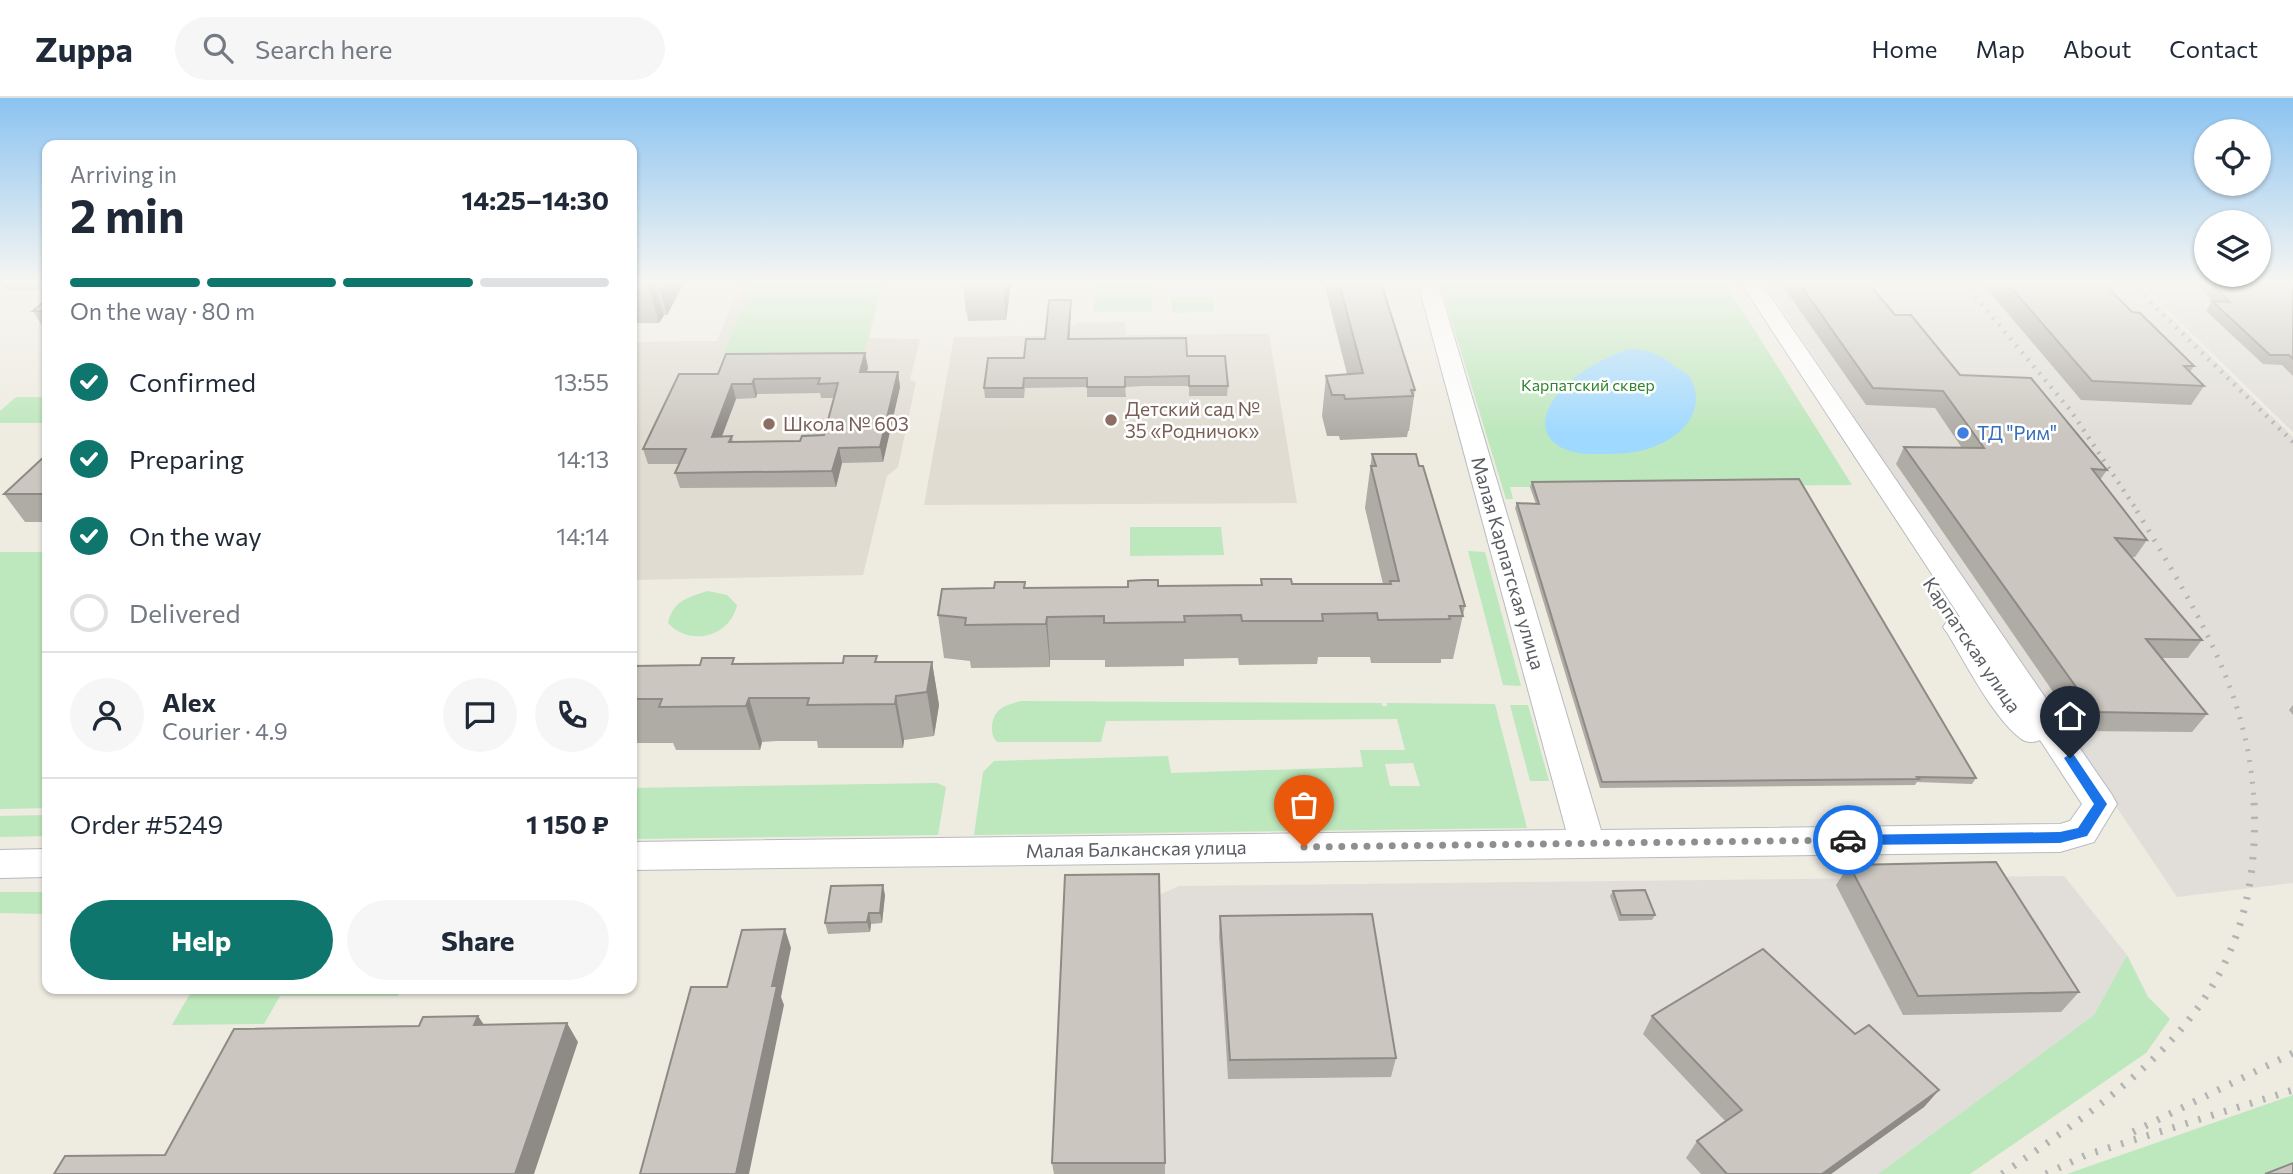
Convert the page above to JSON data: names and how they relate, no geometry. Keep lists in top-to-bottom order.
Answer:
{
  "streets": {
    "street": ["Малая Карпатская улица", "Карпатская улица", "Малая Балканская улица"]
  },
  "crossings": [
    ["Малая Карпатская улица", "Малая Балканская улица"],
    ["Карпатская улица", "Малая Балканская улица"]
  ],
  "parks": ["Карпатский сквер"],
  "places": ["Детский сад № 35 «Родничок»", "Школа № 603", "ТД \"Рим\""],
  "page": {
    "header": "Zuppa",
    "search": "Search here",
    "nav": [
      "Home",
      "Map",
      "About",
      "Contact"
    ],
    "heading": ["2 min", "Arriving in", "14:25–14:30"],
    "panel": [
      "Alex",
      "Courier · 4.9",
      "Order #5249",
      "1 150 ₽"
    ],
    "bar": "On the way · 80 m",
    "list": [
      ["Confirmed", "13:55"],
      ["Preparing", "14:13"],
      ["On the way", "14:14"],
      "Delivered"
    ],
    "buttons": ["Help", "Share"]
  }
}
